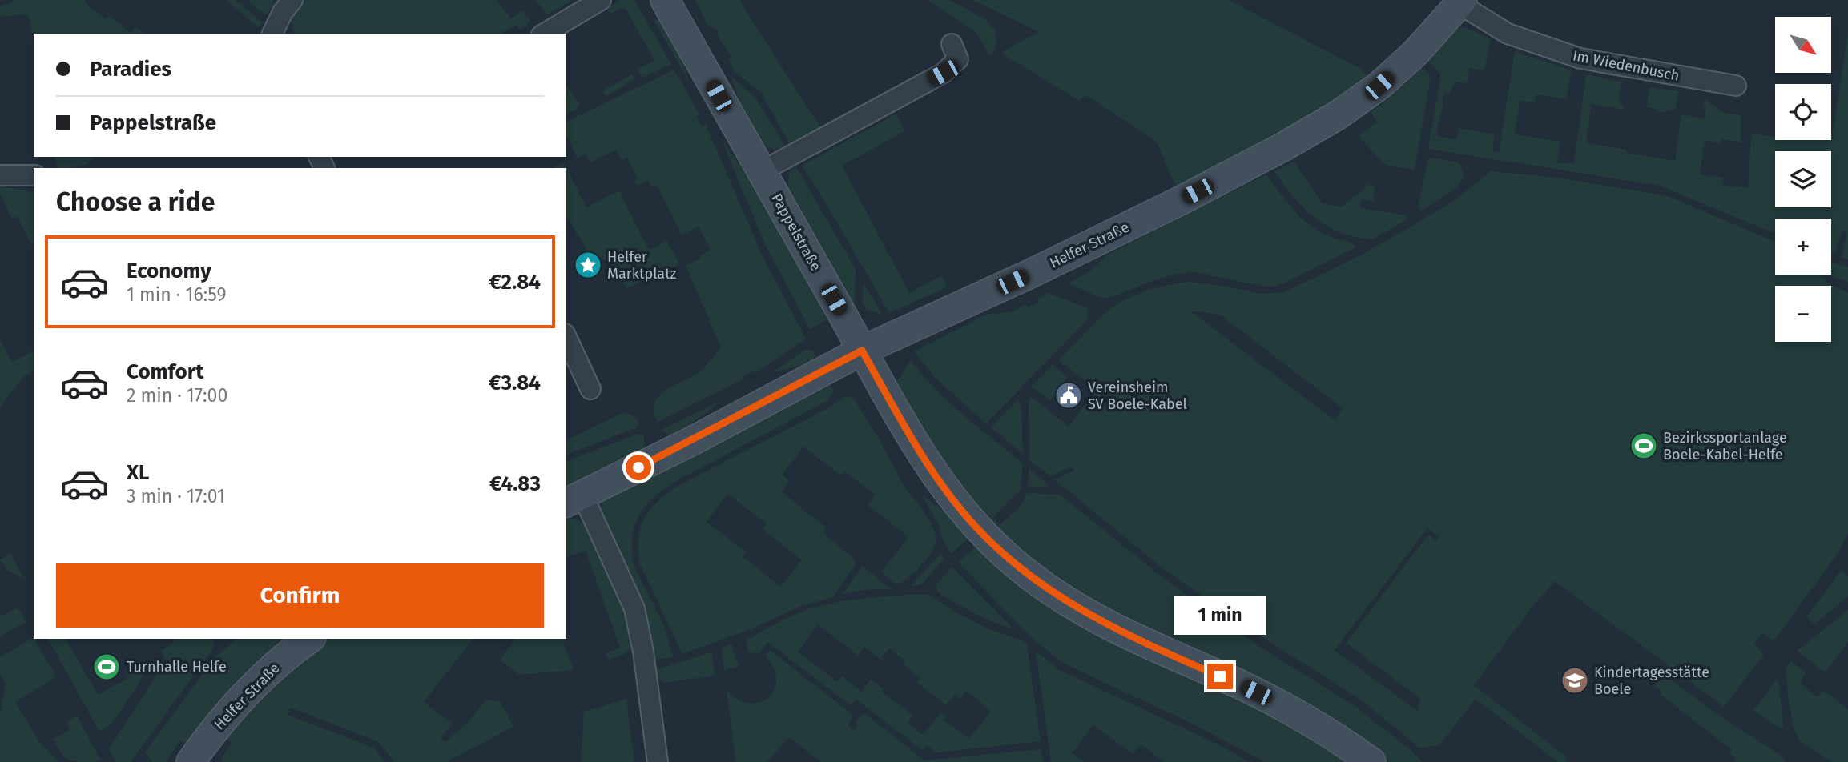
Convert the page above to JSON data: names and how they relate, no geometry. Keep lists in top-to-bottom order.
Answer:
{
  "streets": {
    "street": ["Im Wiedenbusch", "Pappelstraße", "Helfer Straße"]
  },
  "crossings": [
    ["Im Wiedenbusch", "Helfer Straße"],
    ["Pappelstraße", "Helfer Straße"]
  ],
  "places": {
    "place": ["Helfer Marktplatz"],
    "public building": ["Vereinsheim SV Boele-Kabel"],
    "sports": ["Bezirkssportanlage Boele-Kabel-Helfe", "Turnhalle Helfe"],
    "school or university": ["Kindertagesstätte Boele"]
  },
  "north": "bottom right",
  "page": {
    "map_buttons": ["+", "−"],
    "banner": ["Paradies", "Pappelstraße"],
    "heading": "Choose a ride",
    "list": [
      {
        "name": "Economy",
        "note": "1 min · 16:59",
        "value": "€2.84"
      },
      {
        "name": "Comfort",
        "note": "2 min · 17:00",
        "value": "€3.84"
      },
      {
        "name": "XL",
        "note": "3 min · 17:01",
        "value": "€4.83"
      }
    ],
    "buttons": "Confirm",
    "bubble": "1 min"
  }
}
